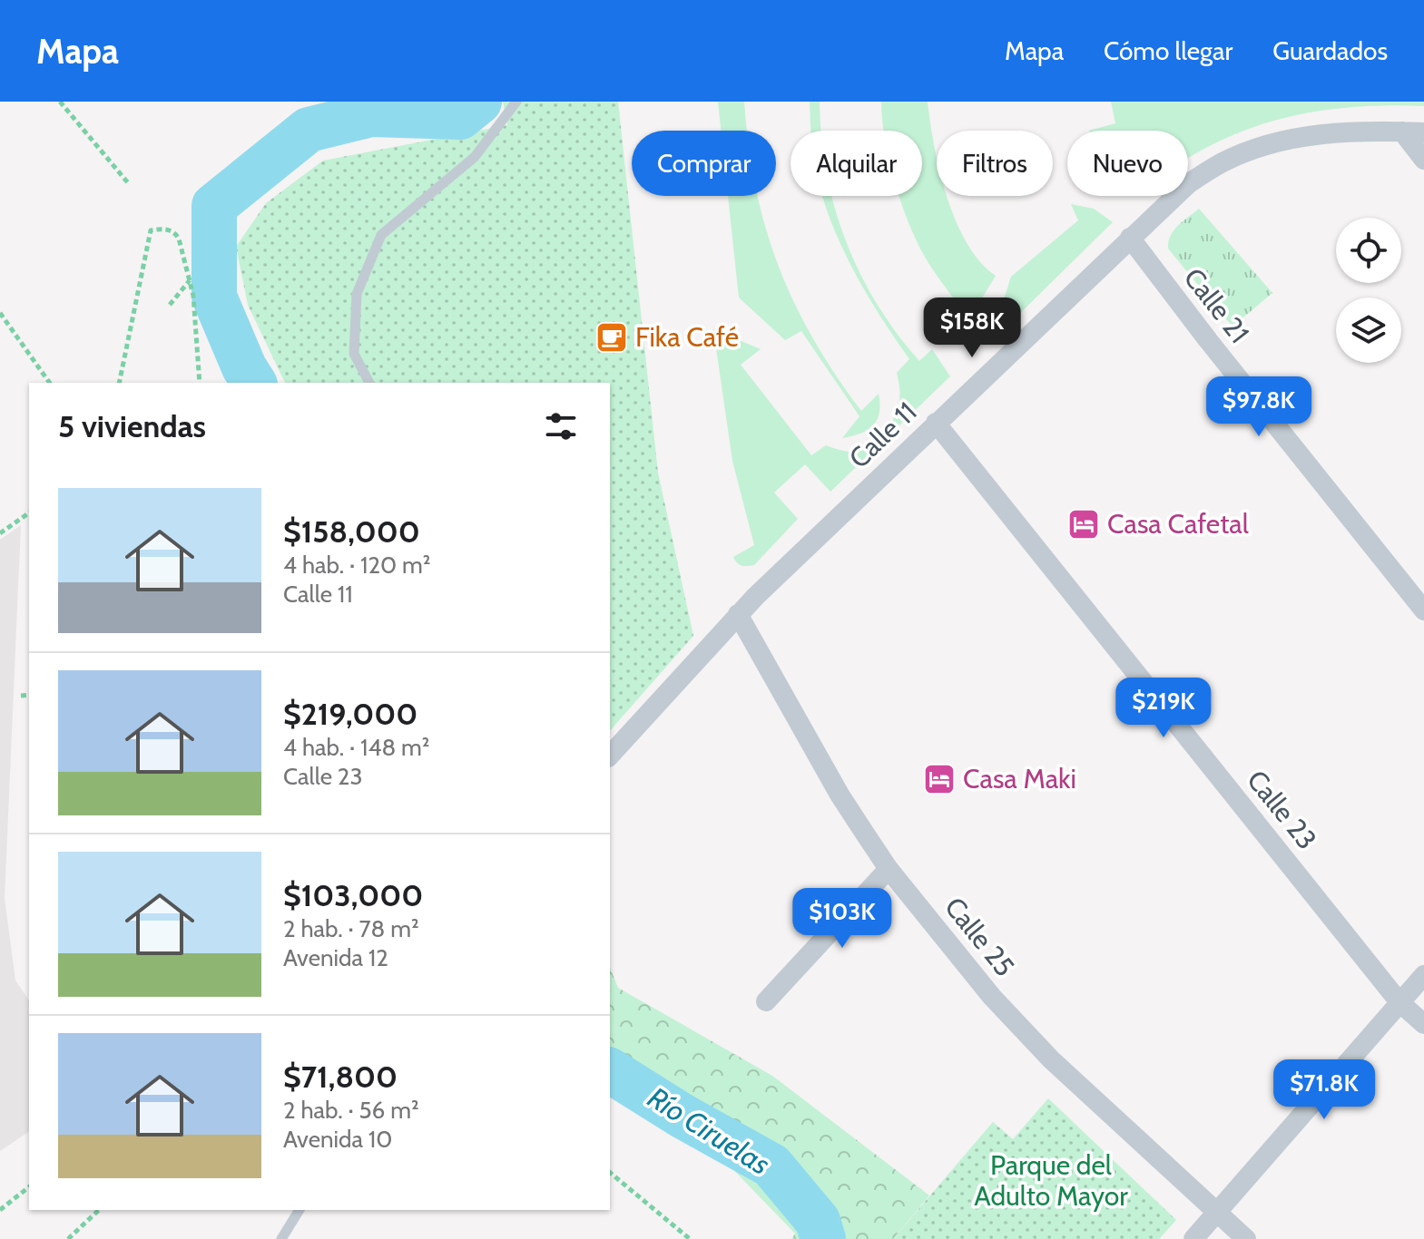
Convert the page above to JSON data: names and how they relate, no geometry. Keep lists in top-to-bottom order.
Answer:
{
  "streets": {
    "street": [
      "Calle 21",
      "Calle 11",
      "Calle 23",
      "Calle 25"
    ]
  },
  "crossings": [
    ["Calle 21", "Calle 11"],
    ["Calle 11", "Calle 23"],
    ["Calle 11", "Calle 25"]
  ],
  "water": ["Río Ciruelas"],
  "parks": ["Parque del Adulto Mayor"],
  "places": {
    "cafe": ["Fika Café"],
    "hotel": ["Casa Cafetal", "Casa Maki"]
  },
  "page": {
    "header": "Mapa",
    "nav": ["Mapa", "Cómo llegar", "Guardados"],
    "chip": [
      "Comprar",
      "Alquilar",
      "Filtros",
      "Nuevo"
    ],
    "price": [
      "$158K",
      "$97.8K",
      "$219K",
      "$103K",
      "$71.8K"
    ],
    "heading": "5 viviendas",
    "list": [
      {
        "name": "$158,000",
        "note": "4 hab. · 120 m² · Calle 11"
      },
      {
        "name": "$219,000",
        "note": "4 hab. · 148 m² · Calle 23"
      },
      {
        "name": "$103,000",
        "note": "2 hab. · 78 m² · Avenida 12"
      },
      {
        "name": "$71,800",
        "note": "2 hab. · 56 m² · Avenida 10"
      }
    ]
  }
}
